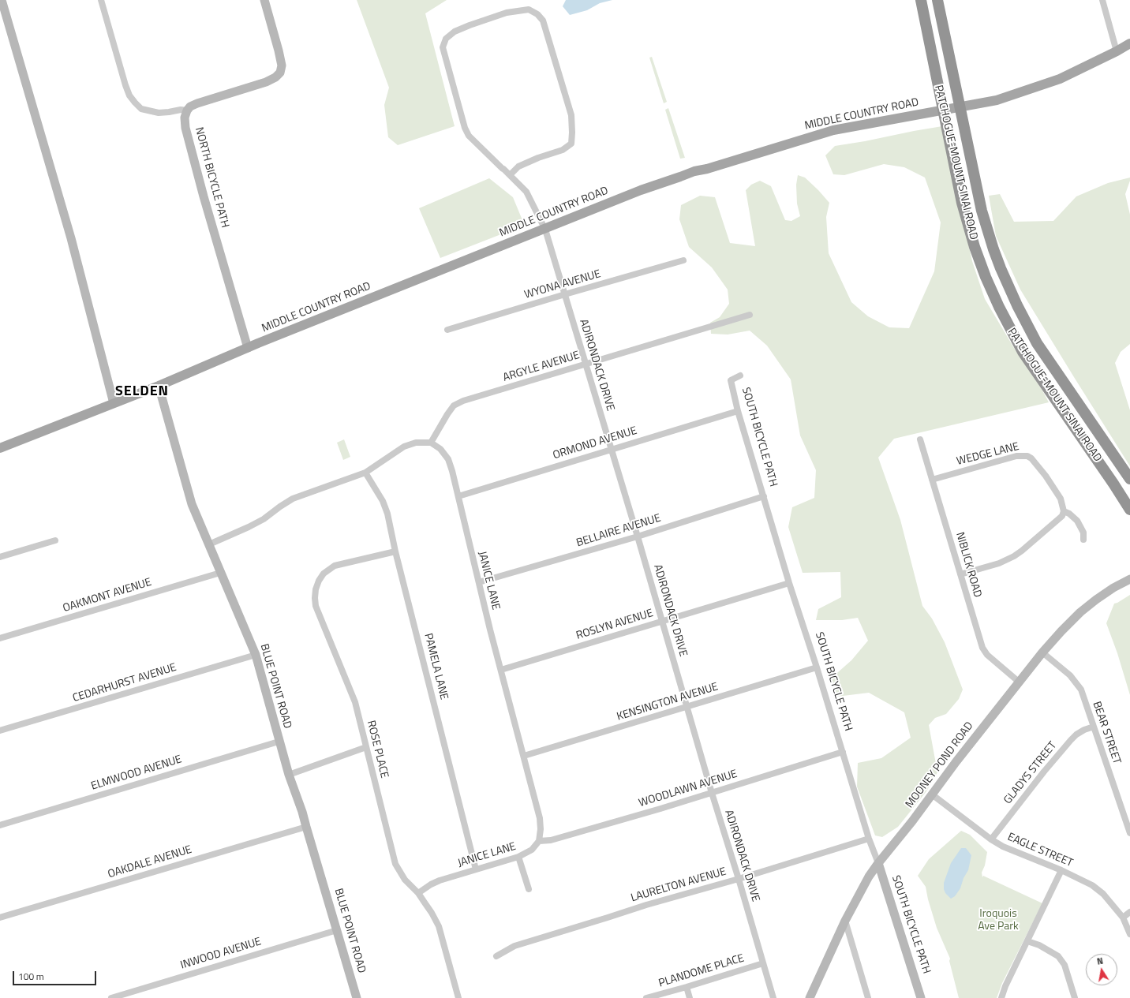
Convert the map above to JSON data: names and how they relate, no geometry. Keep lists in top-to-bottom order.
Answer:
{
  "streets": {
    "highway": ["PATCHOGUE-MOUNT SINAI ROAD"],
    "main road": ["MIDDLE COUNTRY ROAD"],
    "street": [
      "NORTH BICYCLE PATH",
      "WYONA AVENUE",
      "ADIRONDACK DRIVE",
      "ARGYLE AVENUE",
      "SOUTH BICYCLE PATH",
      "ORMOND AVENUE",
      "WEDGE LANE",
      "BELLAIRE AVENUE",
      "NIBLICK ROAD",
      "JANICE LANE",
      "OAKMONT AVENUE",
      "ROSLYN AVENUE",
      "PAMELA LANE",
      "CEDARHURST AVENUE",
      "BLUE POINT ROAD",
      "KENSINGTON AVENUE",
      "BEAR STREET",
      "ROSE PLACE",
      "MOONEY POND ROAD",
      "ELMWOOD AVENUE",
      "GLADYS STREET",
      "WOODLAWN AVENUE",
      "EAGLE STREET",
      "OAKDALE AVENUE",
      "LAURELTON AVENUE",
      "INWOOD AVENUE",
      "PLANDOME PLACE"
    ]
  },
  "crossings": [
    ["MIDDLE COUNTRY ROAD", "PATCHOGUE-MOUNT SINAI ROAD"],
    ["MIDDLE COUNTRY ROAD", "NORTH BICYCLE PATH"],
    ["MIDDLE COUNTRY ROAD", "ADIRONDACK DRIVE"],
    ["MIDDLE COUNTRY ROAD", "BLUE POINT ROAD"],
    ["WYONA AVENUE", "ADIRONDACK DRIVE"],
    ["ADIRONDACK DRIVE", "ARGYLE AVENUE"],
    ["ADIRONDACK DRIVE", "ORMOND AVENUE"],
    ["ADIRONDACK DRIVE", "BELLAIRE AVENUE"],
    ["ADIRONDACK DRIVE", "ROSLYN AVENUE"],
    ["ADIRONDACK DRIVE", "KENSINGTON AVENUE"],
    ["ADIRONDACK DRIVE", "WOODLAWN AVENUE"],
    ["ADIRONDACK DRIVE", "LAURELTON AVENUE"],
    ["ADIRONDACK DRIVE", "PLANDOME PLACE"],
    ["ARGYLE AVENUE", "JANICE LANE"],
    ["SOUTH BICYCLE PATH", "ORMOND AVENUE"],
    ["SOUTH BICYCLE PATH", "BELLAIRE AVENUE"],
    ["SOUTH BICYCLE PATH", "ROSLYN AVENUE"],
    ["SOUTH BICYCLE PATH", "KENSINGTON AVENUE"],
    ["SOUTH BICYCLE PATH", "MOONEY POND ROAD"],
    ["SOUTH BICYCLE PATH", "WOODLAWN AVENUE"],
    ["SOUTH BICYCLE PATH", "LAURELTON AVENUE"],
    ["ORMOND AVENUE", "JANICE LANE"],
    ["WEDGE LANE", "NIBLICK ROAD"],
    ["BELLAIRE AVENUE", "JANICE LANE"],
    ["NIBLICK ROAD", "MOONEY POND ROAD"],
    ["JANICE LANE", "ROSLYN AVENUE"],
    ["JANICE LANE", "PAMELA LANE"],
    ["JANICE LANE", "KENSINGTON AVENUE"],
    ["JANICE LANE", "ROSE PLACE"],
    ["JANICE LANE", "WOODLAWN AVENUE"],
    ["OAKMONT AVENUE", "BLUE POINT ROAD"],
    ["PAMELA LANE", "ROSE PLACE"],
    ["CEDARHURST AVENUE", "BLUE POINT ROAD"],
    ["BLUE POINT ROAD", "ELMWOOD AVENUE"],
    ["BLUE POINT ROAD", "OAKDALE AVENUE"],
    ["BLUE POINT ROAD", "INWOOD AVENUE"],
    ["BEAR STREET", "MOONEY POND ROAD"],
    ["BEAR STREET", "GLADYS STREET"],
    ["MOONEY POND ROAD", "EAGLE STREET"],
    ["GLADYS STREET", "EAGLE STREET"]
  ],
  "districts": ["SELDEN"],
  "parks": ["Iroquois Ave Park"],
  "scale_bar": "100 m",
  "north": "top"
}
